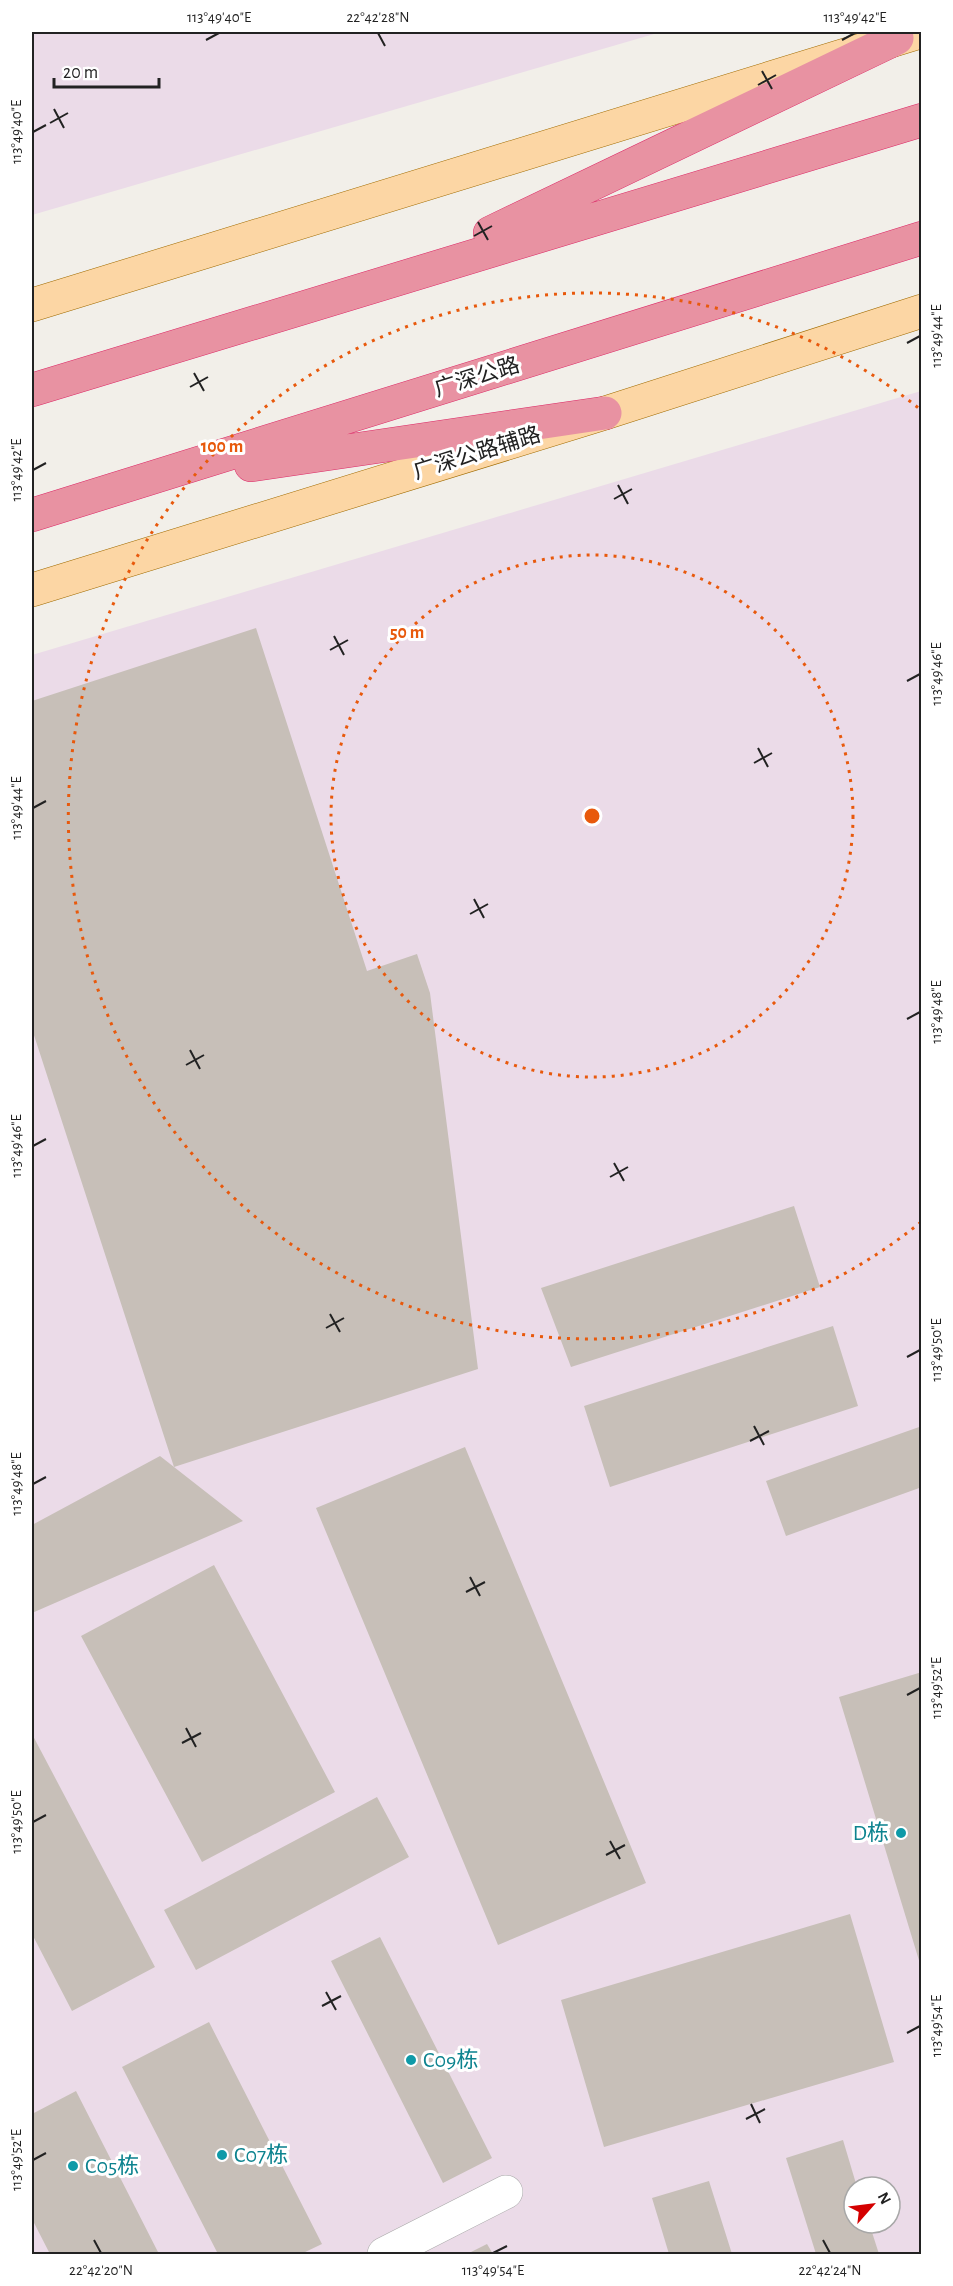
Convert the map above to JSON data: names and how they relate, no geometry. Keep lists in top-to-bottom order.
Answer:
{
  "streets": {
    "highway": ["广深公路"],
    "main road": ["广深公路辅路"]
  },
  "places": [
    "D栋",
    "C09栋",
    "C07栋",
    "C05栋"
  ],
  "scale_bar": "20 m",
  "north": "top right",
  "coordinates": [
    "113°49'40\"E",
    "22°42'28\"N",
    "113°49'42\"E",
    "113°49'44\"E",
    "113°49'46\"E",
    "113°49'48\"E",
    "113°49'50\"E",
    "113°49'52\"E",
    "113°49'54\"E",
    "22°42'20\"N",
    "22°42'24\"N"
  ],
  "rings": ["100 m", "50 m"]
}
